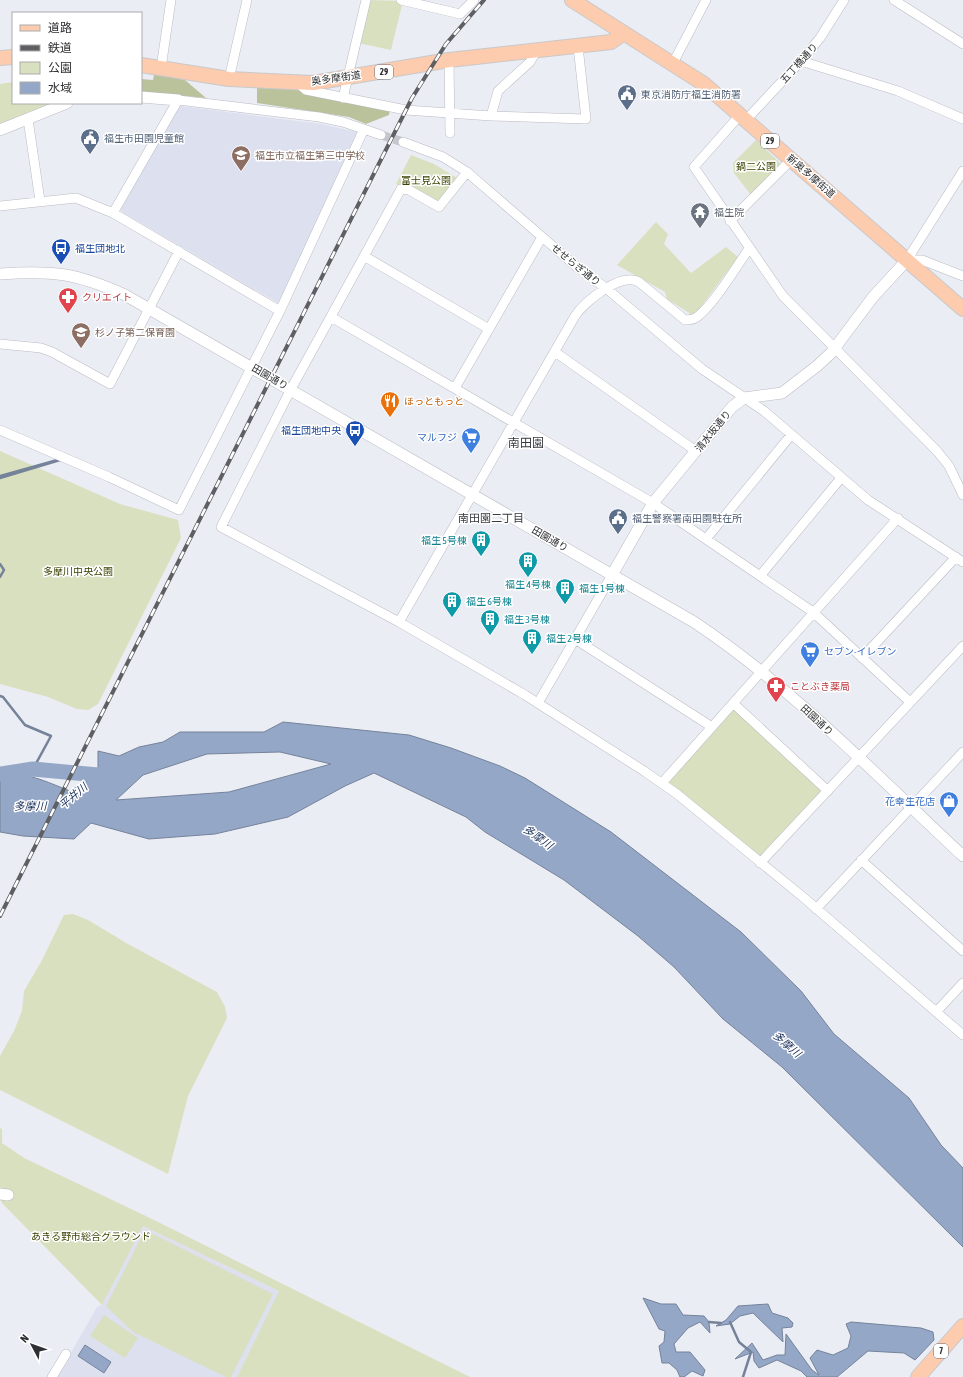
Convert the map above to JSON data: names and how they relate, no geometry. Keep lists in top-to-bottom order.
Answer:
{
  "streets": {
    "main road": [
      "29",
      "奥多摩街道",
      "新奥多摩街道",
      "7"
    ],
    "street": [
      "五丁橋通り",
      "せせらぎ通り",
      "田園通り",
      "清水坂通り"
    ]
  },
  "crossings": [
    ["五丁橋通り", "新奥多摩街道"],
    ["奥多摩街道", "新奥多摩街道"],
    ["せせらぎ通り", "清水坂通り"],
    ["田園通り", "清水坂通り"]
  ],
  "districts": ["南田園", "南田園二丁目"],
  "water": ["平井川", "多摩川"],
  "parks": [
    "鍋二公園",
    "富士見公園",
    "多摩川中央公園",
    "あきる野市総合グラウンド"
  ],
  "places": {
    "public building": ["東京消防庁福生消防署", "福生市田園児童館", "福生警察署南田園駐在所"],
    "school or university": ["福生市立福生第三中学校", "杉ノ子第二保育園"],
    "temple": ["福生院"],
    "bus stop": ["福生団地北", "福生団地中央"],
    "pharmacy": ["クリエイト", "ことぶき薬局"],
    "restaurant": ["ほっともっと"],
    "supermarket": ["マルフジ", "セブン-イレブン"],
    "building": [
      "福生 5号棟",
      "福生 4号棟",
      "福生 1号棟",
      "福生 6号棟",
      "福生 3号棟",
      "福生 2号棟"
    ],
    "shop": ["花幸生花店"]
  },
  "legend": [
    "道路",
    "鉄道",
    "公園",
    "水域"
  ],
  "north": "top left"
}
